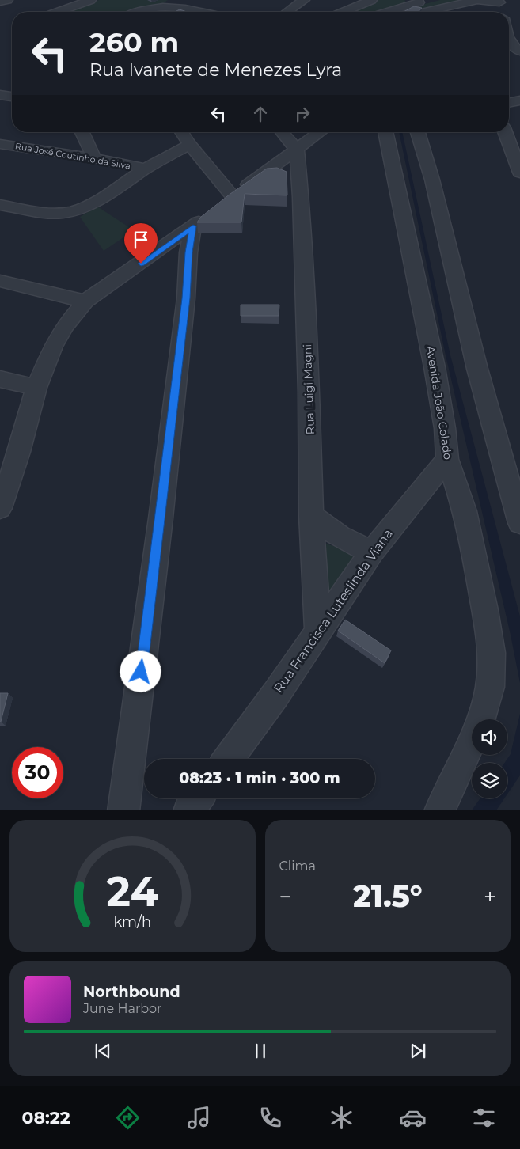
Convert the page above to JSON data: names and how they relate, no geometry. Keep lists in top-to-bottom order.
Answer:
{
  "streets": {
    "street": [
      "Rua José Coutinho da Silva",
      "Rua Luigi Magni",
      "Avenida João Colado",
      "Rua Francisca Luteslinda Viana"
    ]
  },
  "crossings": [
    ["Rua Luigi Magni", "Rua Francisca Luteslinda Viana"],
    ["Avenida João Colado", "Rua Francisca Luteslinda Viana"]
  ],
  "page": {
    "turn": ["260 m", "Rua Ivanete de Menezes Lyra"],
    "limit": "30",
    "trip": "08:23 · 1 min · 300 m",
    "tile": "Clima",
    "heat": ["−", "21.5°", "+"],
    "song": ["Northbound", "June Harbor"],
    "tabs": "08:22",
    "gauge": ["24", "km/h"]
  }
}
